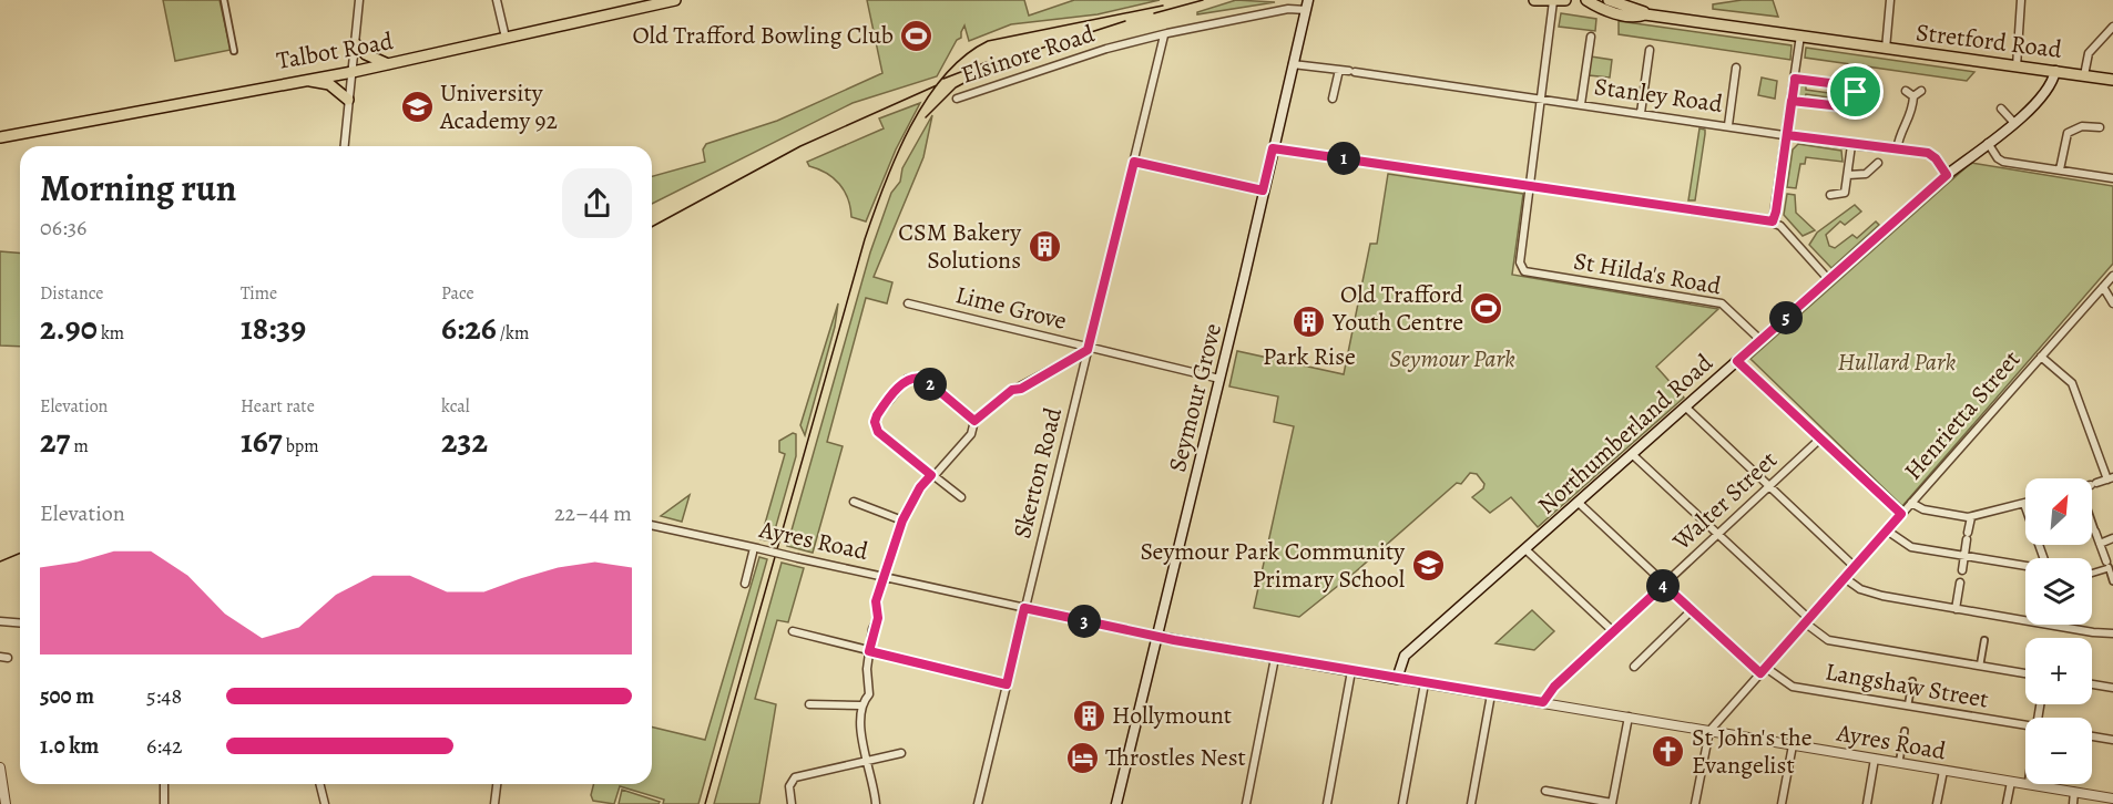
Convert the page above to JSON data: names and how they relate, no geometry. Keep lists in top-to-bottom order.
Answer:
{
  "streets": {
    "main road": [
      "Stretford Road",
      "Talbot Road",
      "Seymour Grove",
      "Northumberland Road",
      "Ayres Road"
    ],
    "street": [
      "Elsinore Road",
      "Stanley Road",
      "St Hilda's Road",
      "Lime Grove",
      "Henrietta Street",
      "Skerton Road",
      "Walter Street",
      "Langshaw Street"
    ]
  },
  "crossings": [
    ["Stretford Road", "Northumberland Road"],
    ["Elsinore Road", "Seymour Grove"],
    ["Elsinore Road", "Skerton Road"],
    ["Stanley Road", "Seymour Grove"],
    ["Stanley Road", "Northumberland Road"],
    ["St Hilda's Road", "Northumberland Road"],
    ["Lime Grove", "Seymour Grove"],
    ["Lime Grove", "Skerton Road"],
    ["Seymour Grove", "Ayres Road"],
    ["Henrietta Street", "Ayres Road"],
    ["Henrietta Street", "Langshaw Street"],
    ["Northumberland Road", "Ayres Road"],
    ["Skerton Road", "Ayres Road"],
    ["Walter Street", "Ayres Road"]
  ],
  "parks": ["Seymour Park", "Hullard Park"],
  "places": {
    "sports": ["Old Trafford Bowling Club", "Old Trafford Youth Centre"],
    "school or university": ["University Academy 92", "Seymour Park Community Primary School"],
    "building": ["CSM Bakery Solutions", "Park Rise", "Hollymount"],
    "church": ["St John's the Evangelist"],
    "hotel": ["Throstles Nest"]
  },
  "north": "top right",
  "page": {
    "pins": [
      "1",
      "5",
      "2",
      "4",
      "3"
    ],
    "heading": ["Morning run", "06:36"],
    "stats": [
      ["Distance", "2.90 km"],
      ["Time", "18:39"],
      ["Pace", "6:26 /km"],
      ["Elevation", "27 m"],
      ["Heart rate", "167 bpm"],
      ["kcal", "232"]
    ],
    "map_buttons": ["+", "−"],
    "chart": ["Elevation", "22–44 m"],
    "list": [
      {
        "name": "500 m",
        "note": "5:48"
      },
      {
        "name": "1.0 km",
        "note": "6:42"
      }
    ]
  }
}
